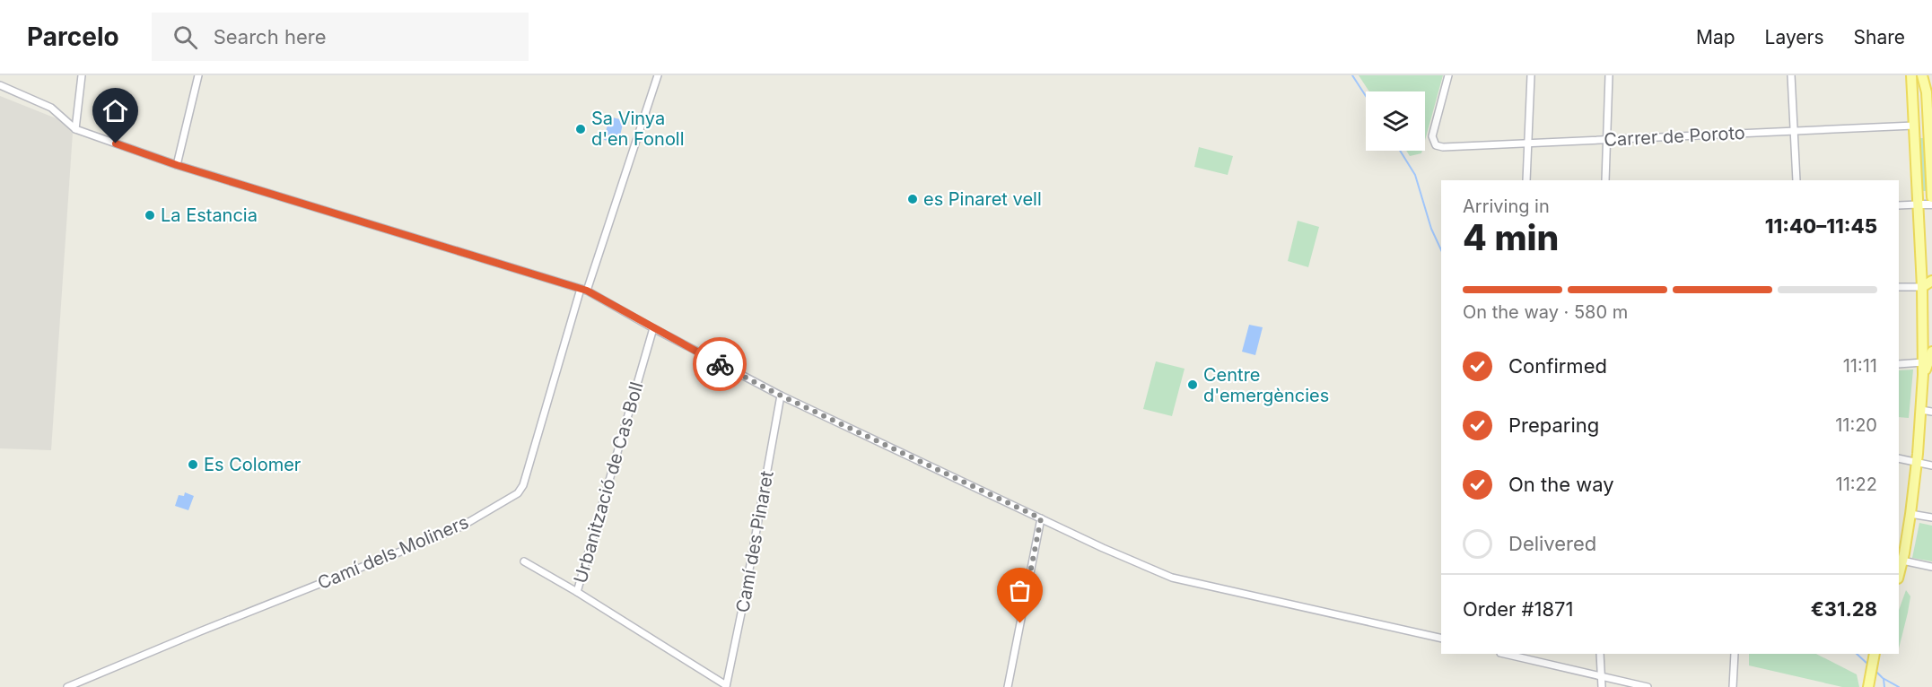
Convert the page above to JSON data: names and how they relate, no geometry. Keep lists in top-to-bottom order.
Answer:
{
  "streets": {
    "street": [
      "Carrer de Poroto",
      "Urbanització de Cas Boll",
      "Camí des Pinaret",
      "Camí dels Moliners"
    ]
  },
  "crossings": [
    ["Urbanització de Cas Boll", "Camí des Pinaret"]
  ],
  "places": [
    "Sa Vinya d'en Fonoll",
    "es Pinaret vell",
    "La Estancia",
    "Centre d'emergències",
    "Es Colomer"
  ],
  "page": {
    "header": "Parcelo",
    "search": "Search here",
    "nav": ["Map", "Layers", "Share"],
    "heading": ["4 min", "Arriving in", "11:40–11:45"],
    "panel": ["Order #1871", "€31.28"],
    "bar": "On the way · 580 m",
    "list": [
      ["Confirmed", "11:11"],
      ["Preparing", "11:20"],
      ["On the way", "11:22"],
      "Delivered"
    ]
  }
}
